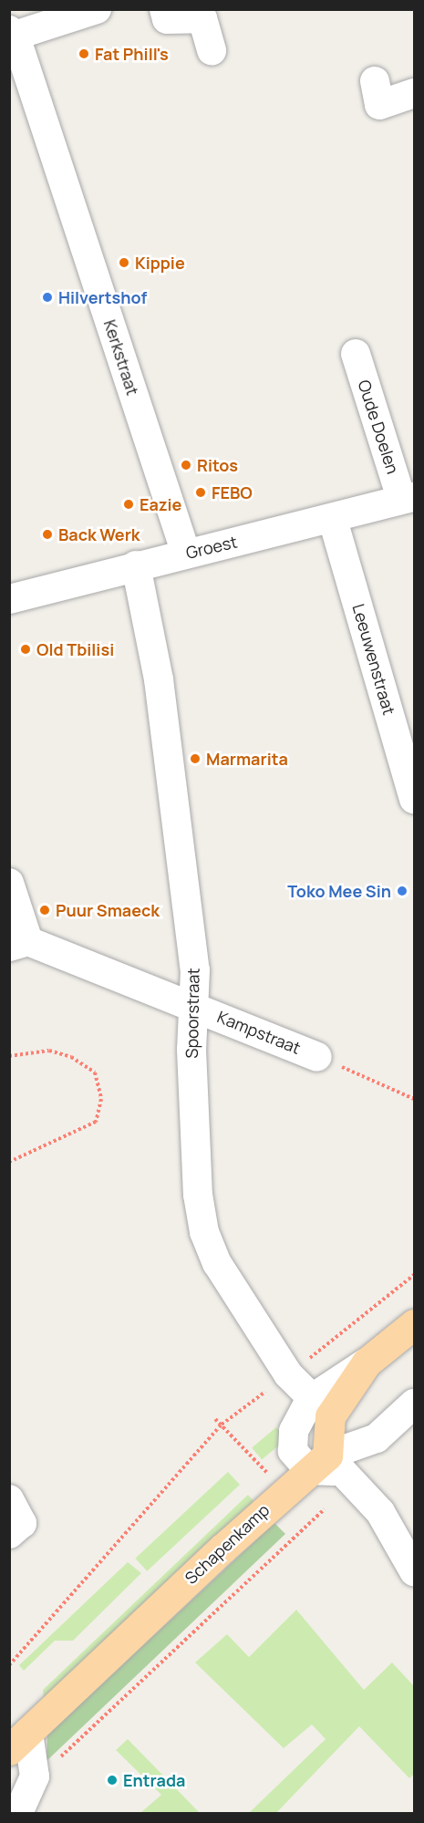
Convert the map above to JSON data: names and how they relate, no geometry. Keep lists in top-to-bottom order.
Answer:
{
  "streets": {
    "main road": ["Schapenkamp"],
    "street": [
      "Kerkstraat",
      "Oude Doelen",
      "Groest",
      "Leeuwenstraat",
      "Spoorstraat",
      "Kampstraat"
    ]
  },
  "crossings": [
    ["Kerkstraat", "Groest"],
    ["Oude Doelen", "Groest"],
    ["Groest", "Leeuwenstraat"],
    ["Groest", "Spoorstraat"],
    ["Spoorstraat", "Kampstraat"]
  ],
  "places": [
    "Fat Phill's",
    "Kippie",
    "Hilvertshof",
    "Ritos",
    "FEBO",
    "Eazie",
    "Back Werk",
    "Old Tbilisi",
    "Marmarita",
    "Toko Mee Sin",
    "Puur Smaeck",
    "Entrada"
  ]
}
